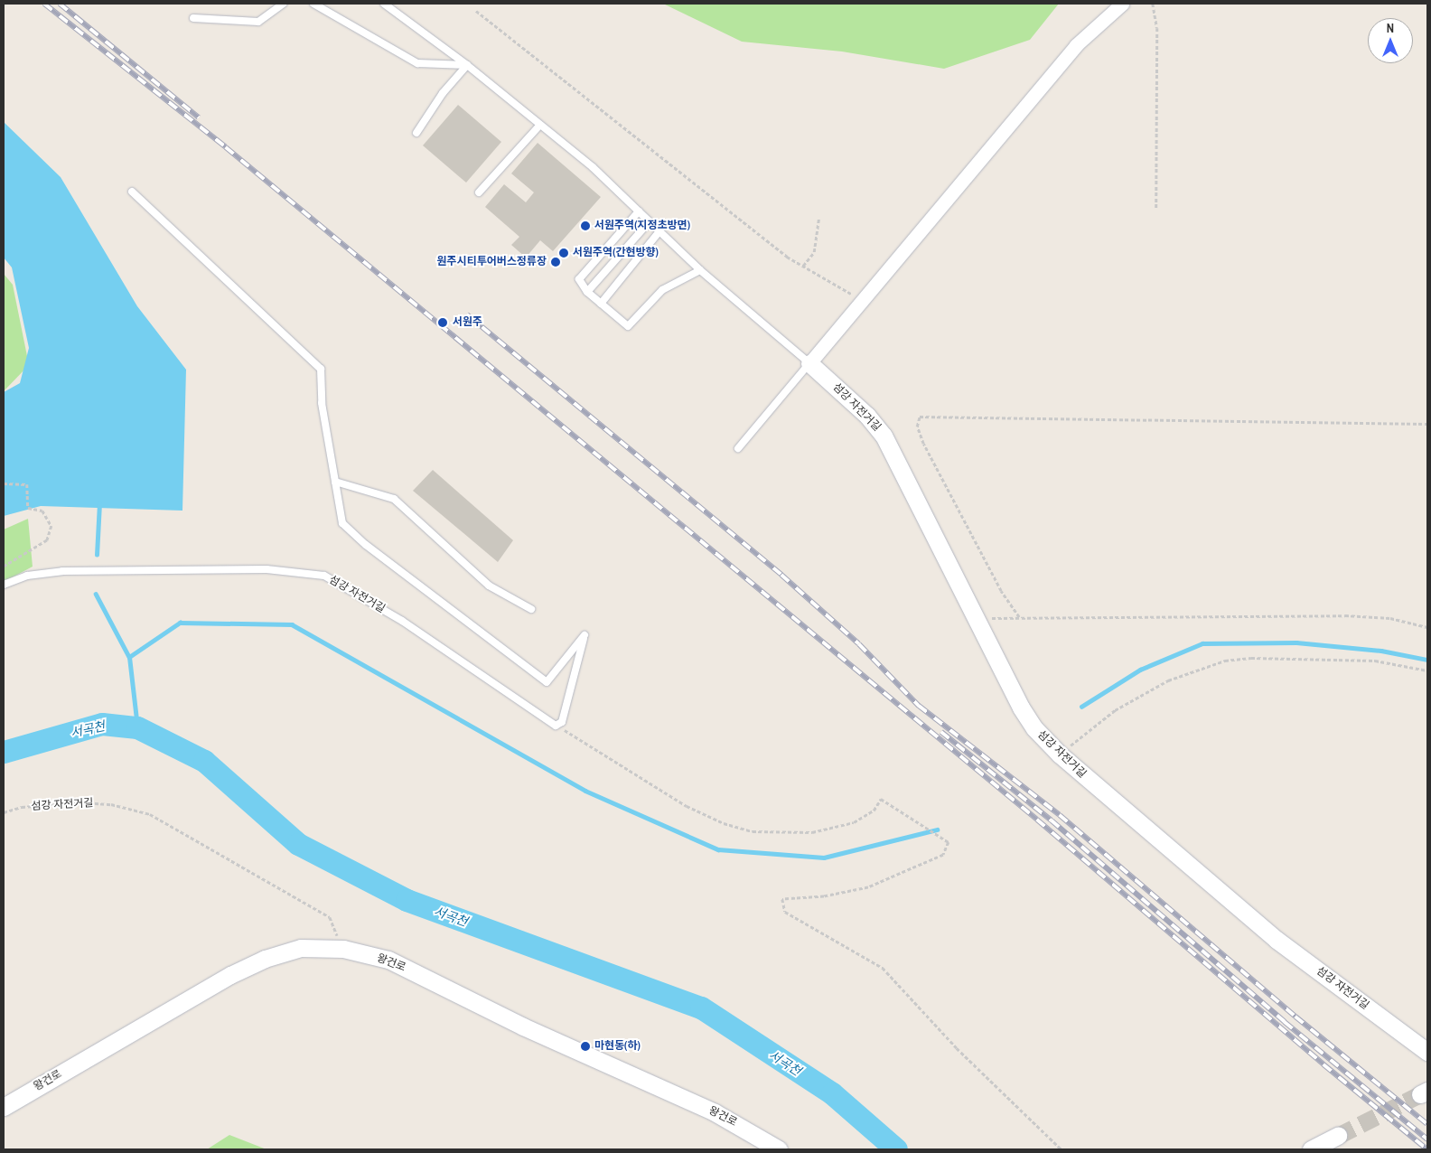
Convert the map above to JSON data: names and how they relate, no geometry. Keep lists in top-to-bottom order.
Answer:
{
  "streets": {
    "street": ["섬강 자전거길", "왕건로"]
  },
  "crossings": [
    ["섬강 자전거길", "왕건로"]
  ],
  "water": ["서곡천"],
  "places": [
    "서원주역(지정초방면)",
    "서원주역(간현방향)",
    "원주시티투어버스정류장",
    "서원주",
    "마현동(하)"
  ],
  "north": "top"
}
